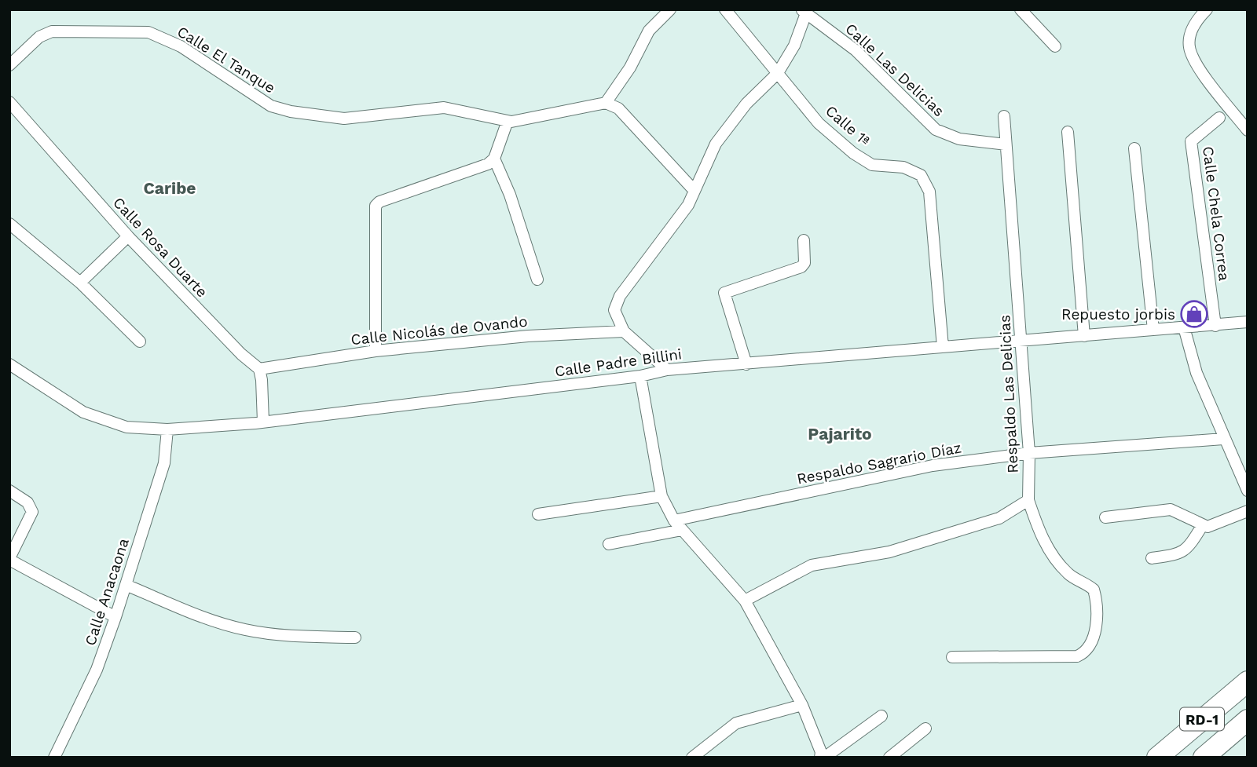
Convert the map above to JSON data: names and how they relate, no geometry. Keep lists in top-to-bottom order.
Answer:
{
  "streets": {
    "highway": ["RD-1"],
    "street": [
      "Calle El Tanque",
      "Calle Las Delicias",
      "Calle 1ª",
      "Calle Chela Correa",
      "Calle Rosa Duarte",
      "Calle Nicolás de Ovando",
      "Calle Padre Billini",
      "Respaldo Las Delicias",
      "Respaldo Sagrario Díaz",
      "Calle Anacaona"
    ]
  },
  "crossings": [
    ["Calle Las Delicias", "Respaldo Las Delicias"],
    ["Calle 1ª", "Calle Padre Billini"],
    ["Calle Chela Correa", "Calle Padre Billini"],
    ["Calle Rosa Duarte", "Calle Nicolás de Ovando"],
    ["Calle Padre Billini", "Respaldo Las Delicias"],
    ["Calle Padre Billini", "Calle Anacaona"],
    ["Respaldo Las Delicias", "Respaldo Sagrario Díaz"]
  ],
  "districts": ["Caribe", "Pajarito"],
  "places": {
    "shop": ["Repuesto jorbis"]
  }
}
